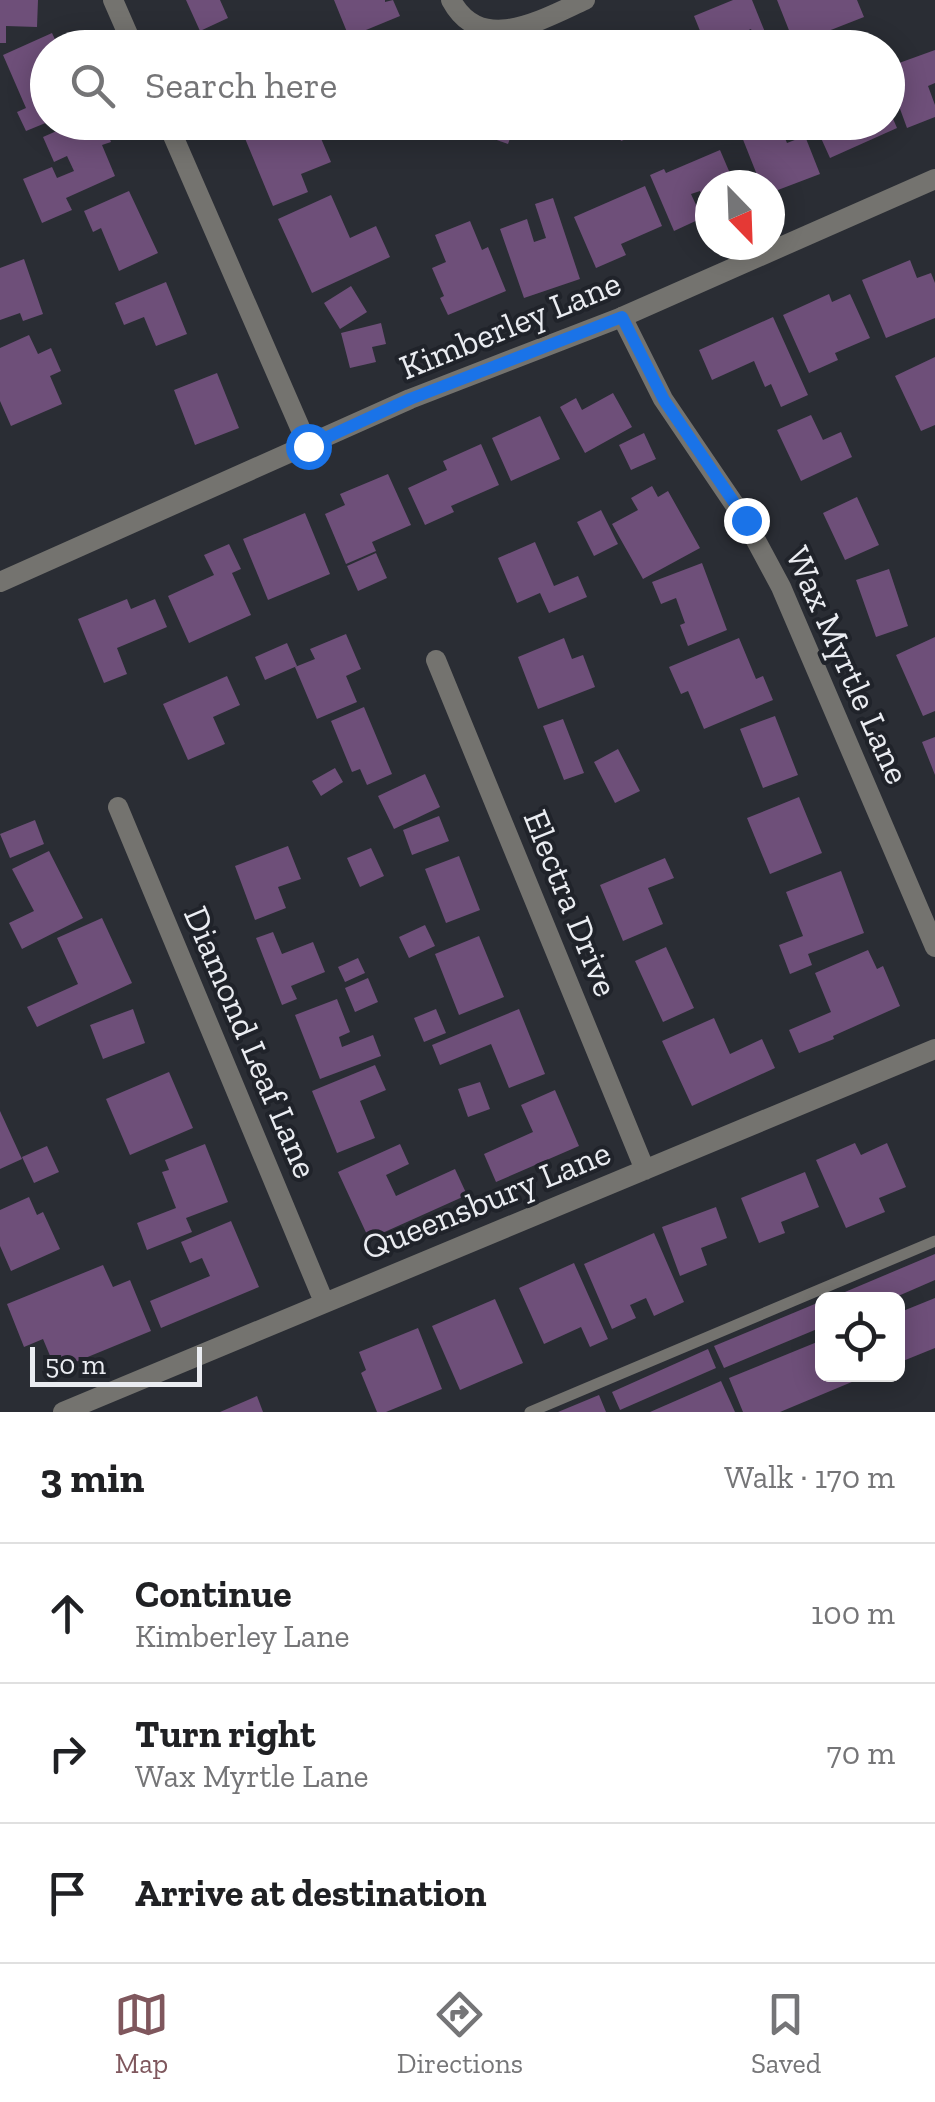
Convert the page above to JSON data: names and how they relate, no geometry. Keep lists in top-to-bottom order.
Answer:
{
  "streets": {
    "street": [
      "Kimberley Lane",
      "Wax Myrtle Lane",
      "Electra Drive",
      "Diamond Leaf Lane",
      "Queensbury Lane"
    ]
  },
  "crossings": [
    ["Kimberley Lane", "Wax Myrtle Lane"],
    ["Electra Drive", "Queensbury Lane"],
    ["Diamond Leaf Lane", "Queensbury Lane"]
  ],
  "scale_bar": "50 m",
  "north": "bottom right",
  "page": {
    "search": "Search here",
    "scale": "50 m",
    "heading": ["3 min", "Walk · 170 m"],
    "list": [
      ["Continue", "Kimberley Lane", "100 m"],
      ["Turn right", "Wax Myrtle Lane", "70 m"],
      "Arrive at destination"
    ],
    "nav": ["Map", "Directions", "Saved"]
  }
}
